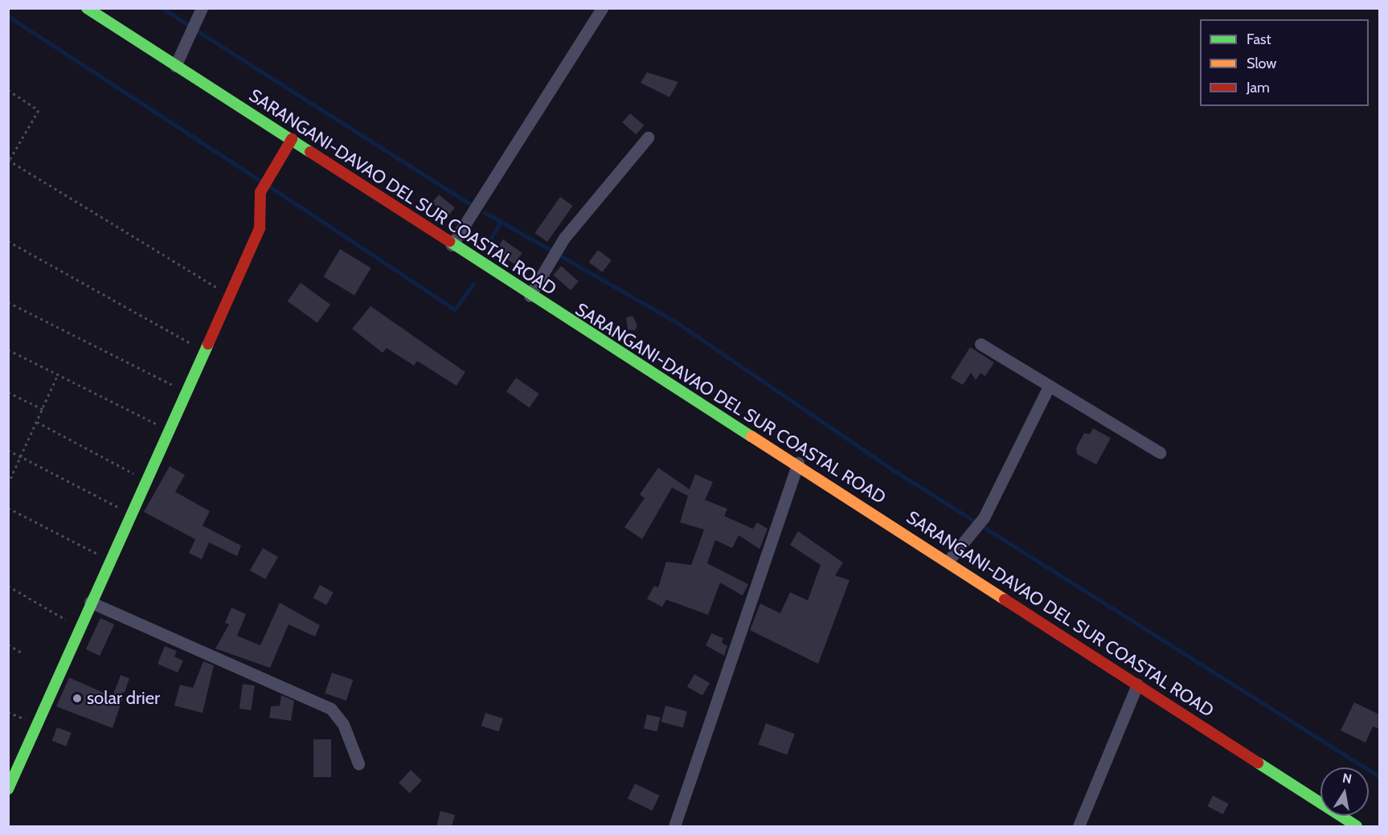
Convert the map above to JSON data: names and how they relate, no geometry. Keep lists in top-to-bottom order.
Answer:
{
  "streets": {
    "main road": ["SARANGANI-DAVAO DEL SUR COASTAL ROAD"]
  },
  "places": ["solar drier"],
  "legend": ["Fast", "Slow", "Jam"],
  "north": "top"
}
